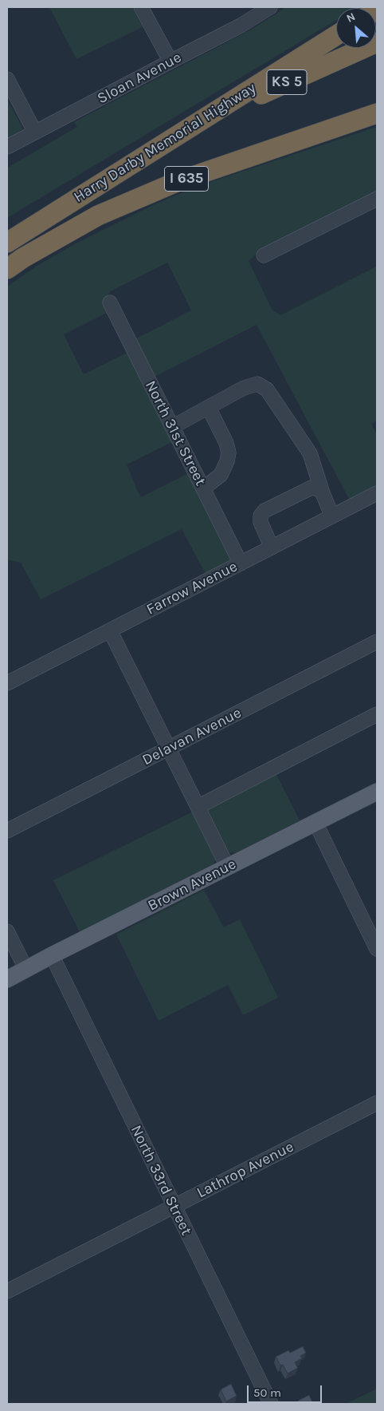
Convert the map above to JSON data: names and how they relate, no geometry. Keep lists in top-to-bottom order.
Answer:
{
  "streets": {
    "highway": ["KS 5", "Harry Darby Memorial Highway", "I 635"],
    "main road": ["Brown Avenue"],
    "street": [
      "Sloan Avenue",
      "North 31st Street",
      "Farrow Avenue",
      "Delavan Avenue",
      "Lathrop Avenue",
      "North 33rd Street"
    ]
  },
  "crossings": [
    ["KS 5", "Harry Darby Memorial Highway"],
    ["North 31st Street", "Farrow Avenue"],
    ["Brown Avenue", "North 33rd Street"],
    ["Lathrop Avenue", "North 33rd Street"]
  ],
  "scale_bar": "50 m",
  "north": "top left"
}
